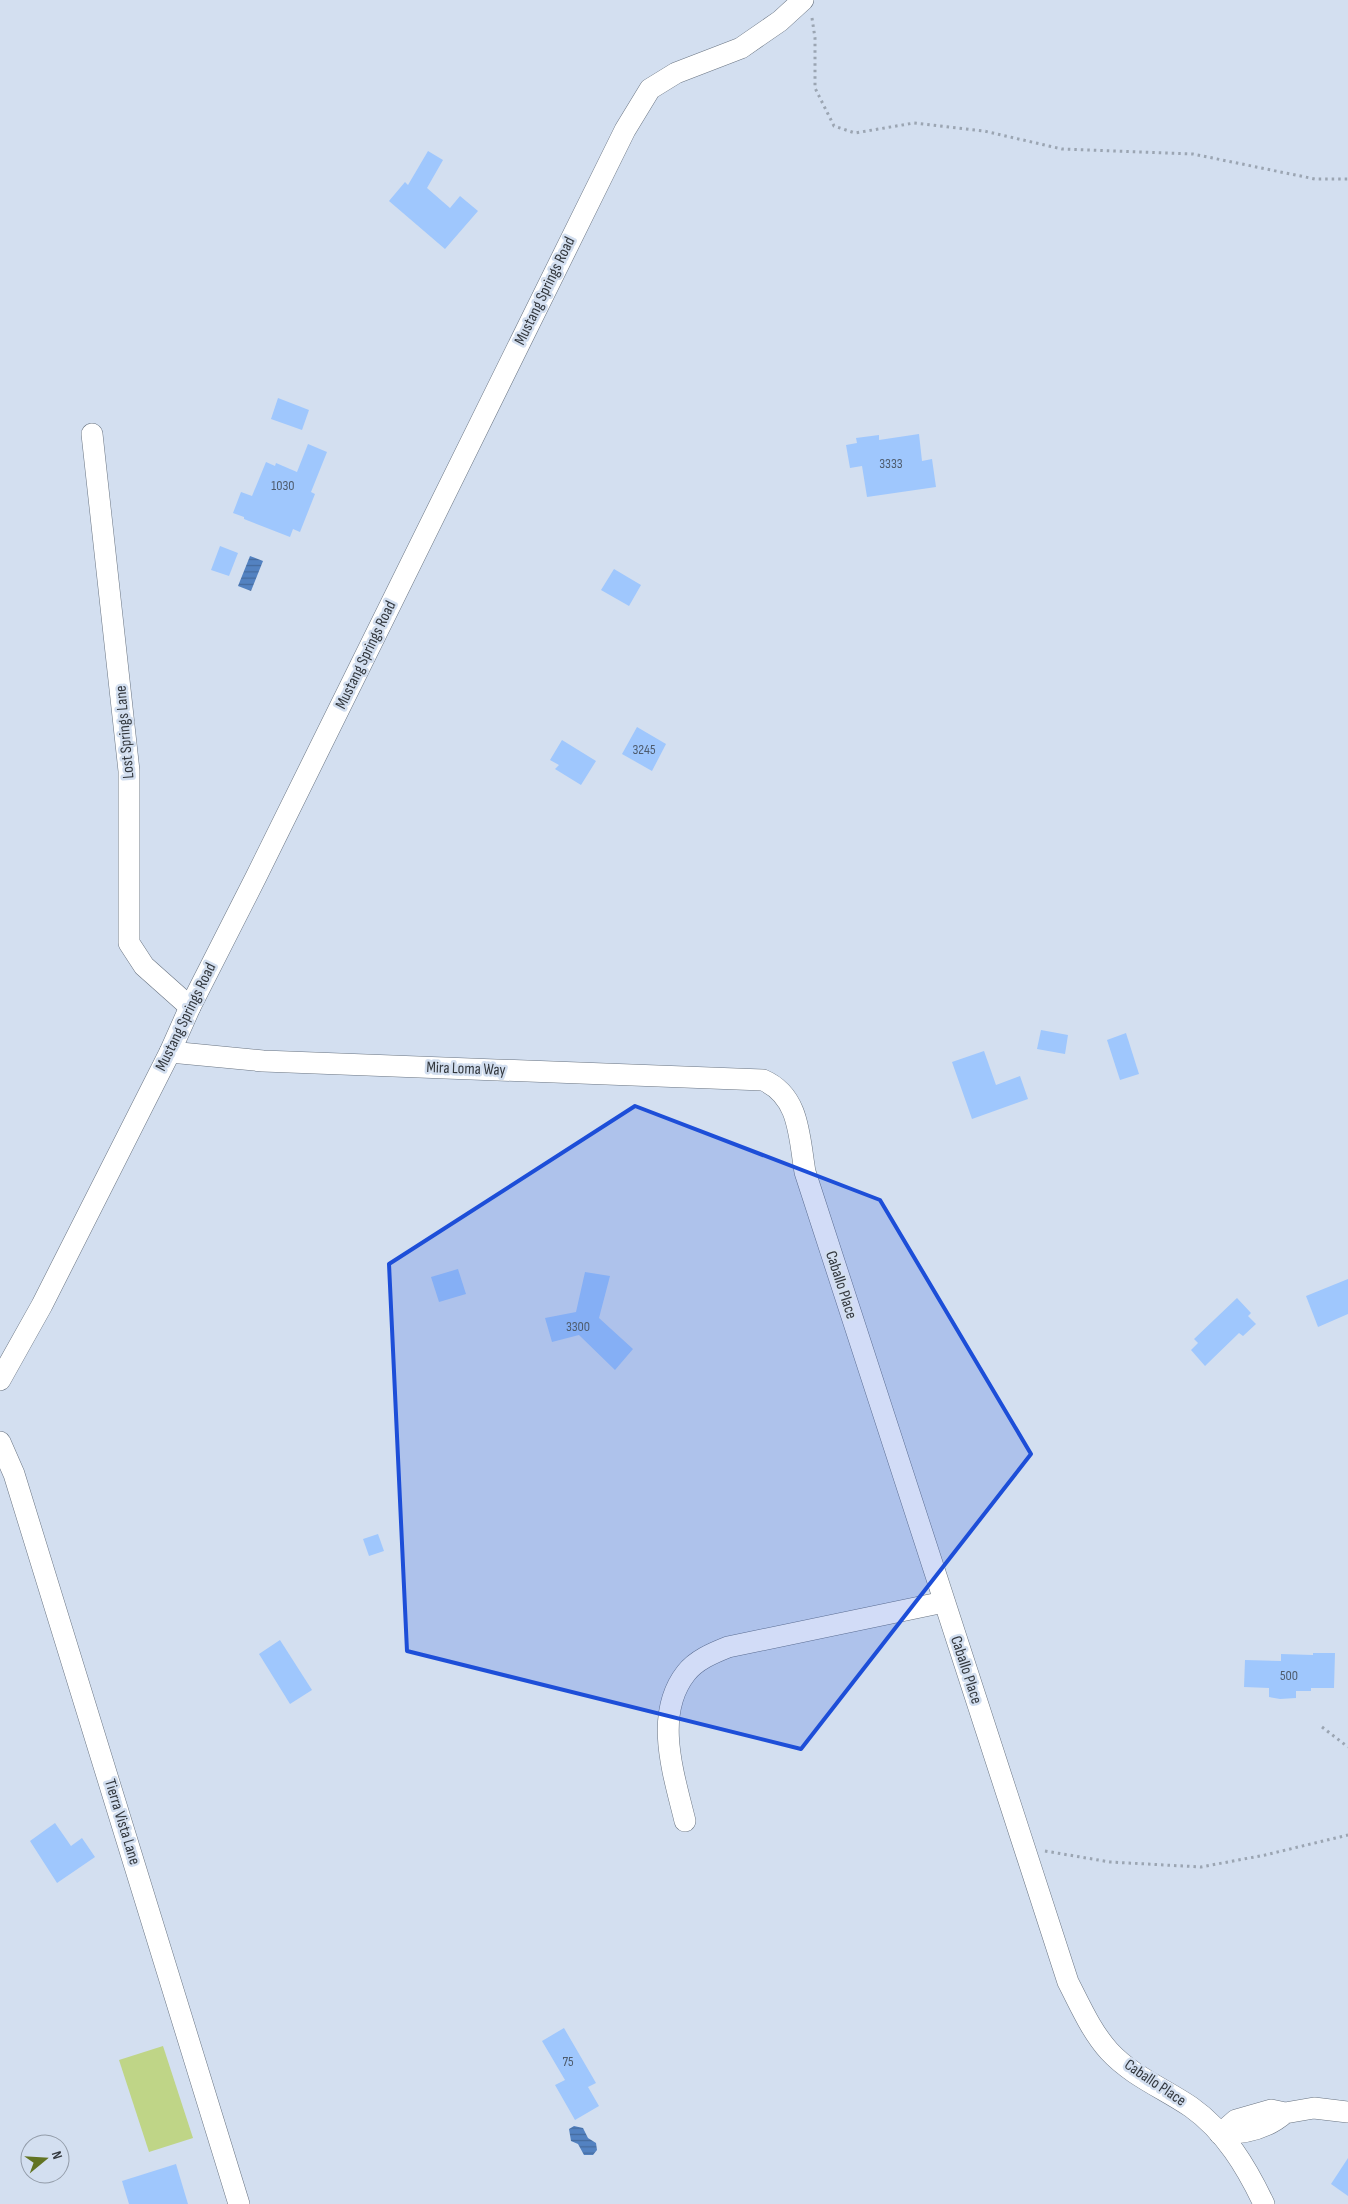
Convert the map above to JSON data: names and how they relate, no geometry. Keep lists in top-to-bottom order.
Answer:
{
  "streets": {
    "street": [
      "Mustang Springs Road",
      "Lost Springs Lane",
      "Mira Loma Way",
      "Caballo Place",
      "Tierra Vista Lane"
    ]
  },
  "crossings": [
    ["Mustang Springs Road", "Lost Springs Lane"],
    ["Mustang Springs Road", "Mira Loma Way"],
    ["Mira Loma Way", "Caballo Place"]
  ],
  "house_numbers": [
    "3333",
    "1030",
    "3245",
    "3300",
    "500",
    "75"
  ],
  "north": "right"
}
